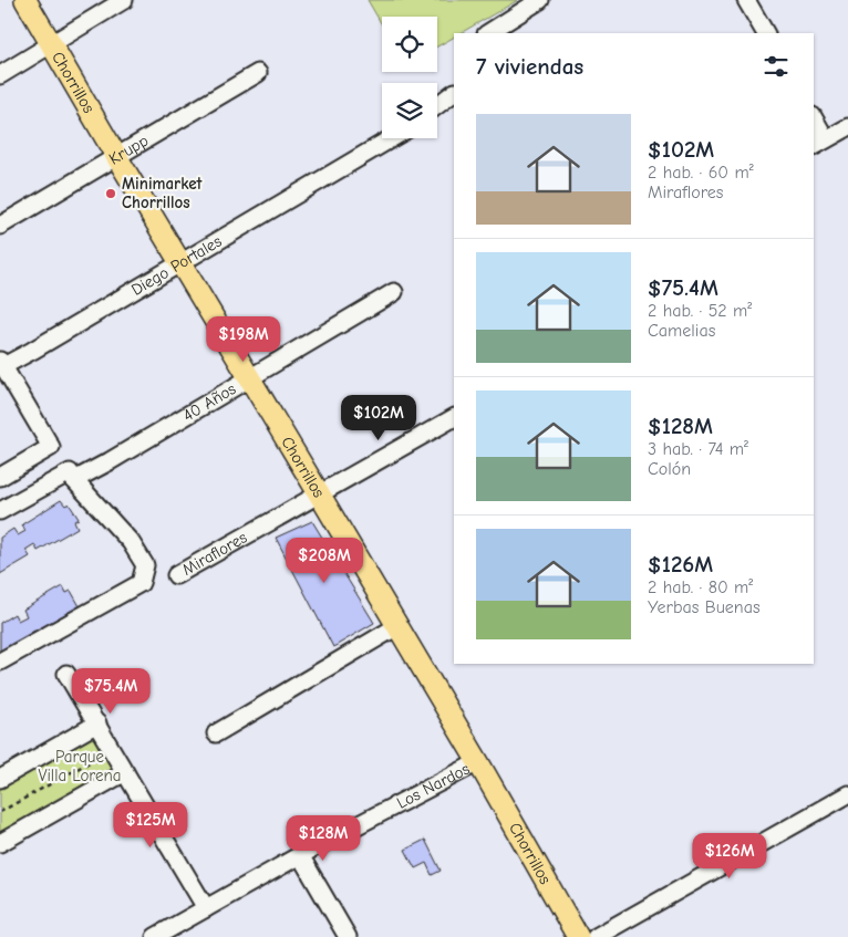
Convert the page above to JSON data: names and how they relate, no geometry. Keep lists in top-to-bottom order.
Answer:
{
  "streets": {
    "main road": ["Chorrillos"],
    "street": [
      "Krupp",
      "Diego Portales",
      "40 Años",
      "Miraflores",
      "Los Nardos"
    ]
  },
  "crossings": [
    ["Chorrillos", "Krupp"],
    ["Chorrillos", "Diego Portales"],
    ["Chorrillos", "40 Años"],
    ["Chorrillos", "Miraflores"],
    ["Chorrillos", "Los Nardos"]
  ],
  "parks": ["Parque Villa Lorena"],
  "places": ["Minimarket Chorrillos"],
  "page": {
    "heading": "7 viviendas",
    "list": [
      {
        "name": "$102M",
        "note": "2 hab. · 60 m² · Miraflores"
      },
      {
        "name": "$75.4M",
        "note": "2 hab. · 52 m² · Camelias"
      },
      {
        "name": "$128M",
        "note": "3 hab. · 74 m² · Colón"
      },
      {
        "name": "$126M",
        "note": "2 hab. · 80 m² · Yerbas Buenas"
      }
    ],
    "price": [
      "$198M",
      "$102M",
      "$208M",
      "$75.4M",
      "$125M",
      "$128M",
      "$126M"
    ]
  }
}
